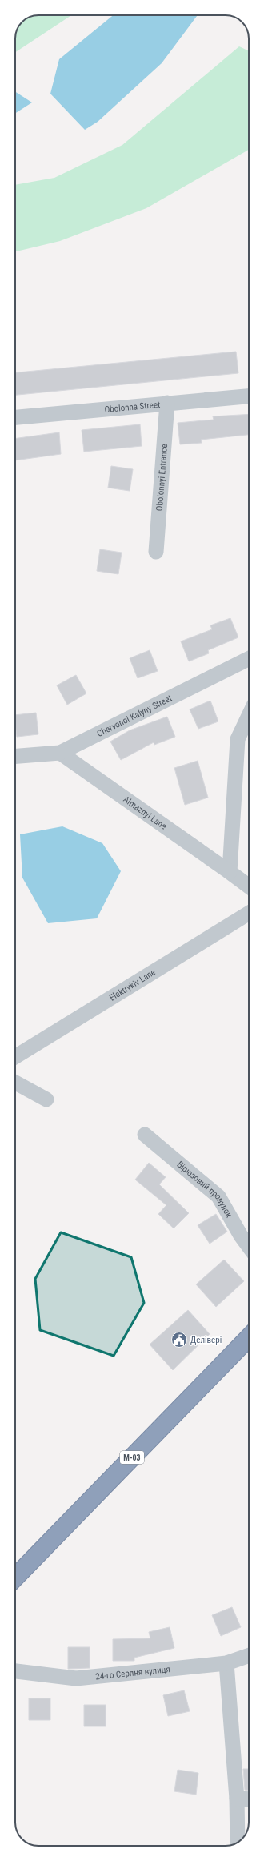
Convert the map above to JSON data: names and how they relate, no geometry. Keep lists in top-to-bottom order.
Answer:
{
  "streets": {
    "highway": ["М-03"],
    "street": [
      "Obolonna Street",
      "Obolonnyi Entrance",
      "Chervonoi Kalyny Street",
      "Almaznyi Lane",
      "Elektrykiv Lane",
      "Бірюзовий провулок",
      "24-го Серпня вулиця"
    ]
  },
  "crossings": [
    ["Obolonna Street", "Obolonnyi Entrance"],
    ["Chervonoi Kalyny Street", "Almaznyi Lane"]
  ],
  "places": {
    "public building": ["Делівері"]
  }
}
